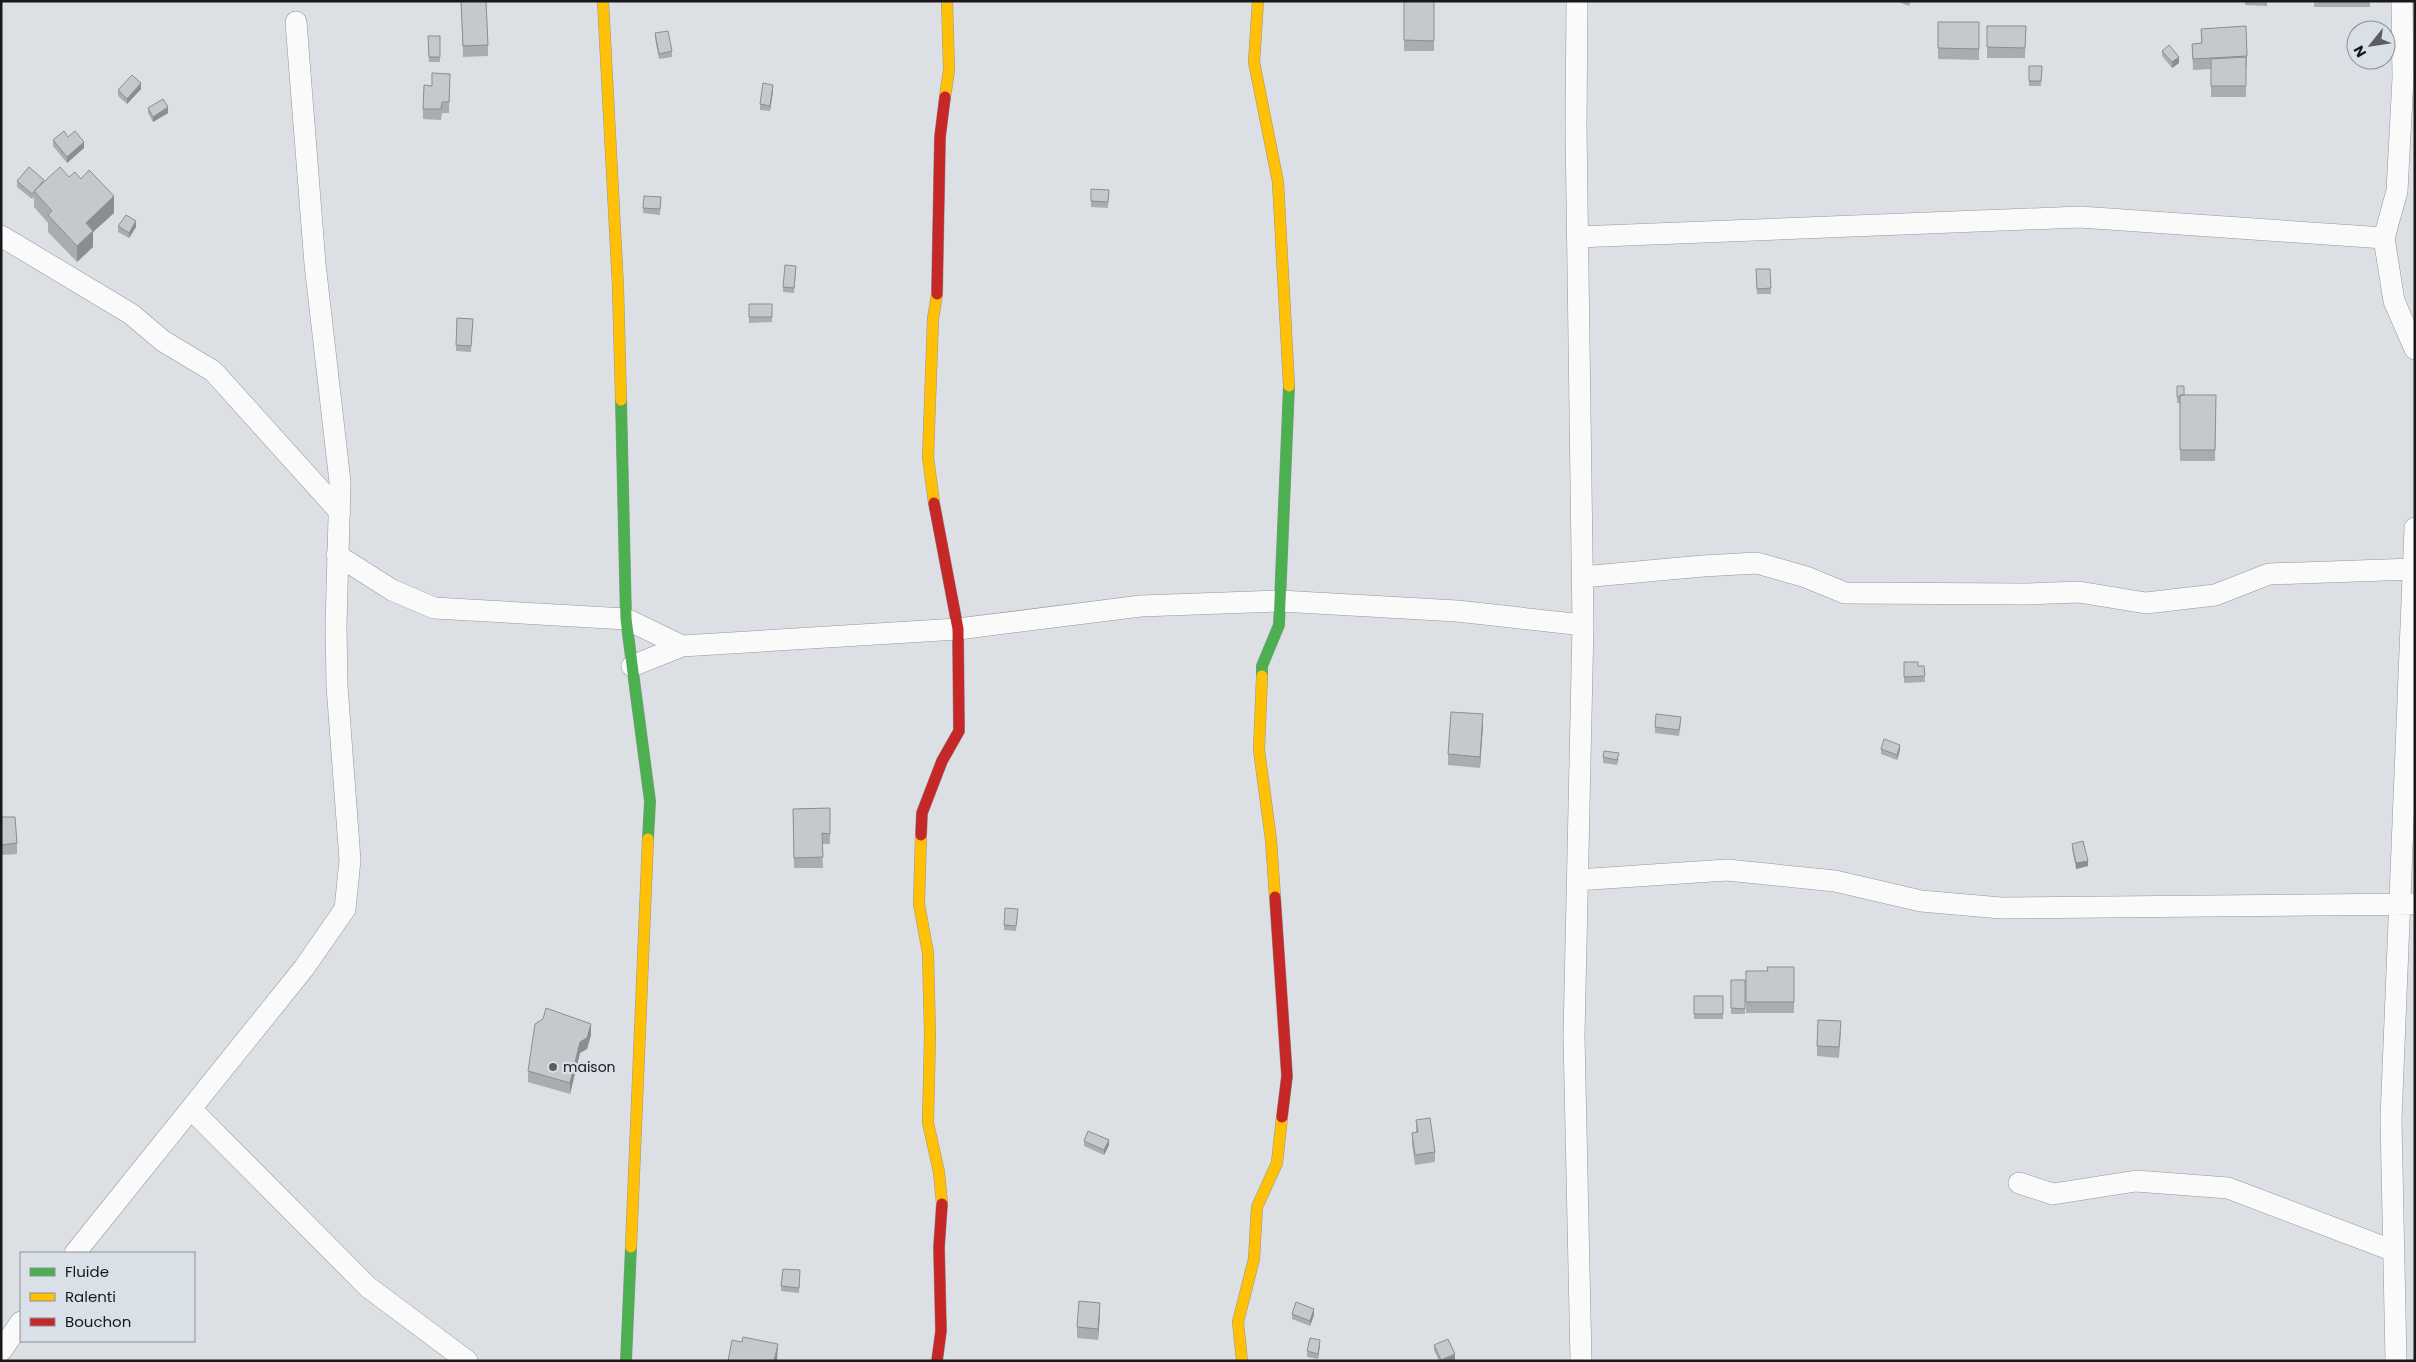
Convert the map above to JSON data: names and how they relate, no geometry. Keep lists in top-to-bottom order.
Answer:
{
  "places": ["maison"],
  "legend": ["Fluide", "Ralenti", "Bouchon"],
  "north": "bottom left"
}
